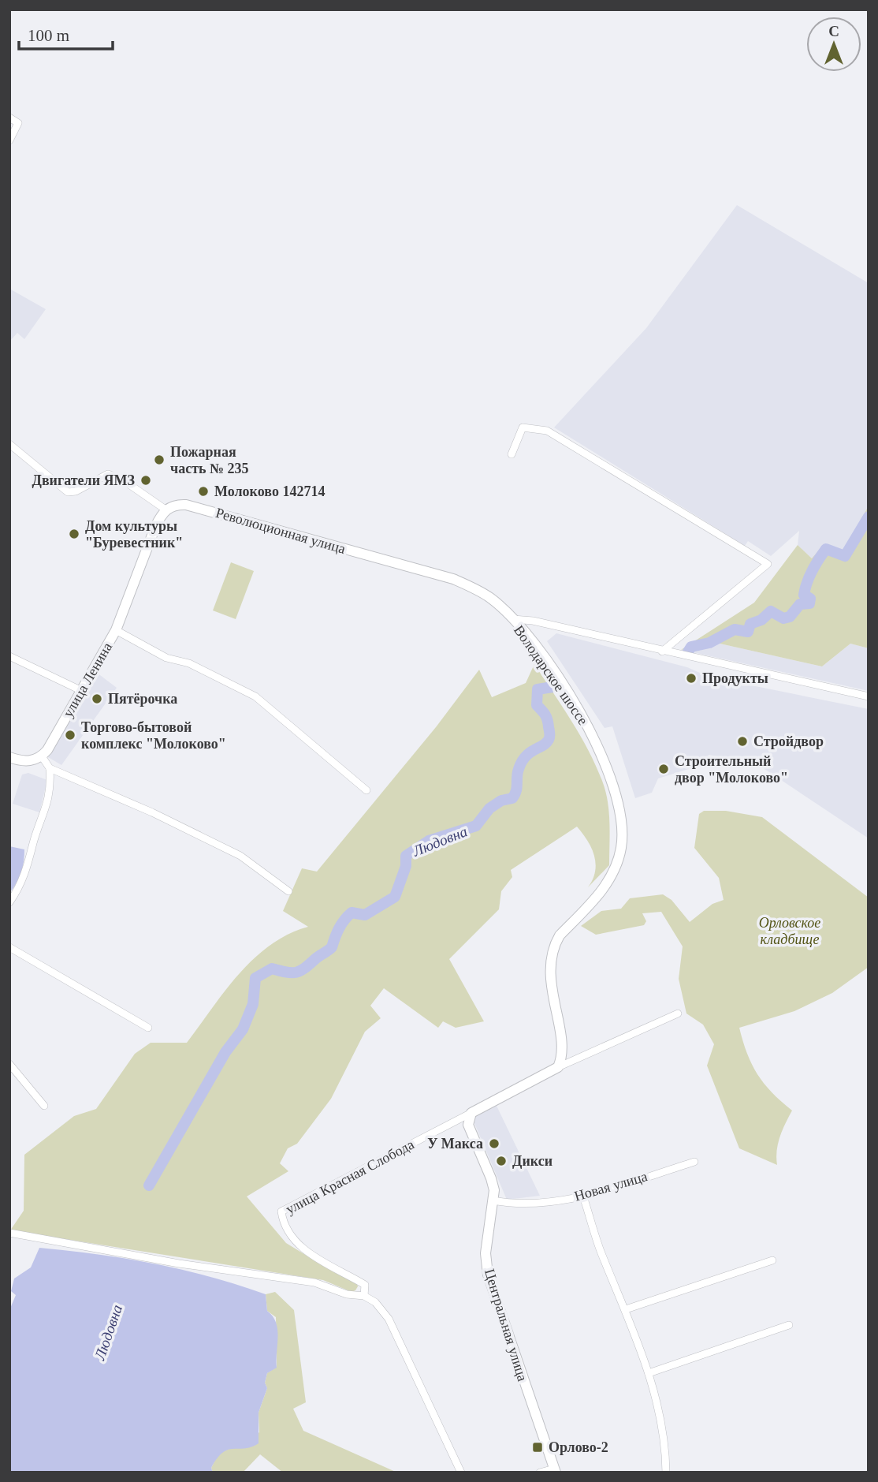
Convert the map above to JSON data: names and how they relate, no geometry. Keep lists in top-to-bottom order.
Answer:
{
  "streets": {
    "main road": [
      "Революционная улица",
      "Володарское шоссе",
      "улица Ленина",
      "Центральная улица"
    ],
    "street": ["улица Красная Слобода", "Новая улица"]
  },
  "crossings": [
    ["Революционная улица", "Володарское шоссе"],
    ["улица Красная Слобода", "Центральная улица"],
    ["Новая улица", "Центральная улица"]
  ],
  "water": ["Людовна"],
  "parks": ["Орловское кладбище"],
  "places": {
    "other": [
      "Пожарная часть № 235",
      "Двигатели ЯМЗ",
      "Молоково 142714",
      "Дом культуры \"Буревестник\"",
      "Продукты",
      "Пятёрочка",
      "Торгово-бытовой комплекс \"Молоково\"",
      "Стройдвор",
      "Строительный двор \"Молоково\"",
      "У Макса",
      "Дикси"
    ],
    "transit": ["Орлово-2"]
  },
  "scale_bar": "100 m",
  "north": "top"
}
